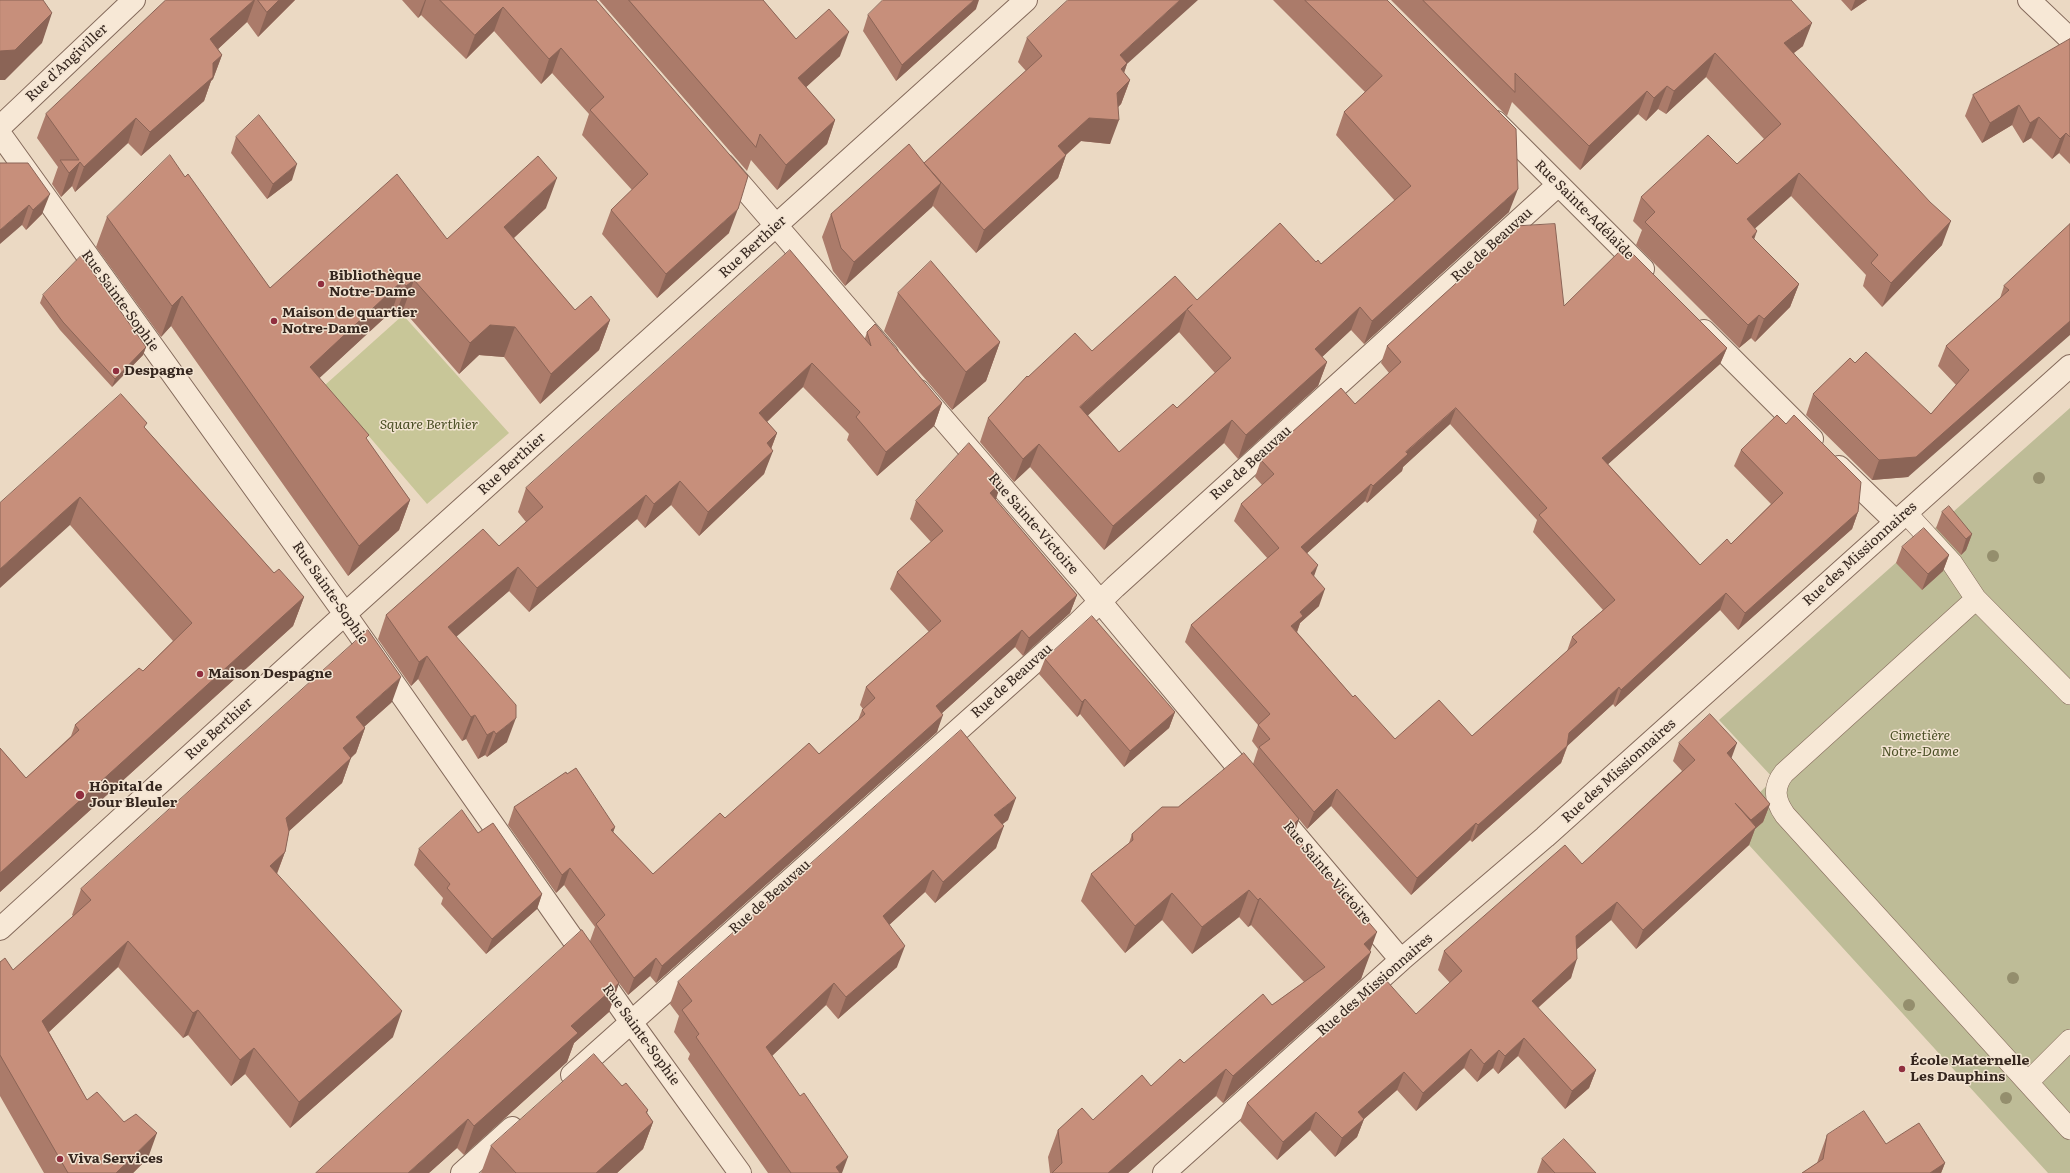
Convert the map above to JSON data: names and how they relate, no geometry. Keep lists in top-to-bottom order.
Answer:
{
  "streets": {
    "street": [
      "Rue d'Angiviller",
      "Rue Sainte-Adélaïde",
      "Rue de Beauvau",
      "Rue Berthier",
      "Rue Sainte-Sophie",
      "Rue Sainte-Victoire",
      "Rue des Missionnaires"
    ]
  },
  "crossings": [
    ["Rue Sainte-Adélaïde", "Rue de Beauvau"],
    ["Rue de Beauvau", "Rue Sainte-Sophie"],
    ["Rue de Beauvau", "Rue Sainte-Victoire"],
    ["Rue Berthier", "Rue Sainte-Sophie"],
    ["Rue Berthier", "Rue Sainte-Victoire"],
    ["Rue Sainte-Victoire", "Rue des Missionnaires"]
  ],
  "parks": ["Square Berthier", "Cimetière Notre-Dame"],
  "places": [
    "Bibliothèque Notre-Dame",
    "Maison de quartier Notre-Dame",
    "Despagne",
    "Maison Despagne",
    "Hôpital de Jour Bleuler",
    "École Maternelle Les Dauphins",
    "Viva Services"
  ]
}
